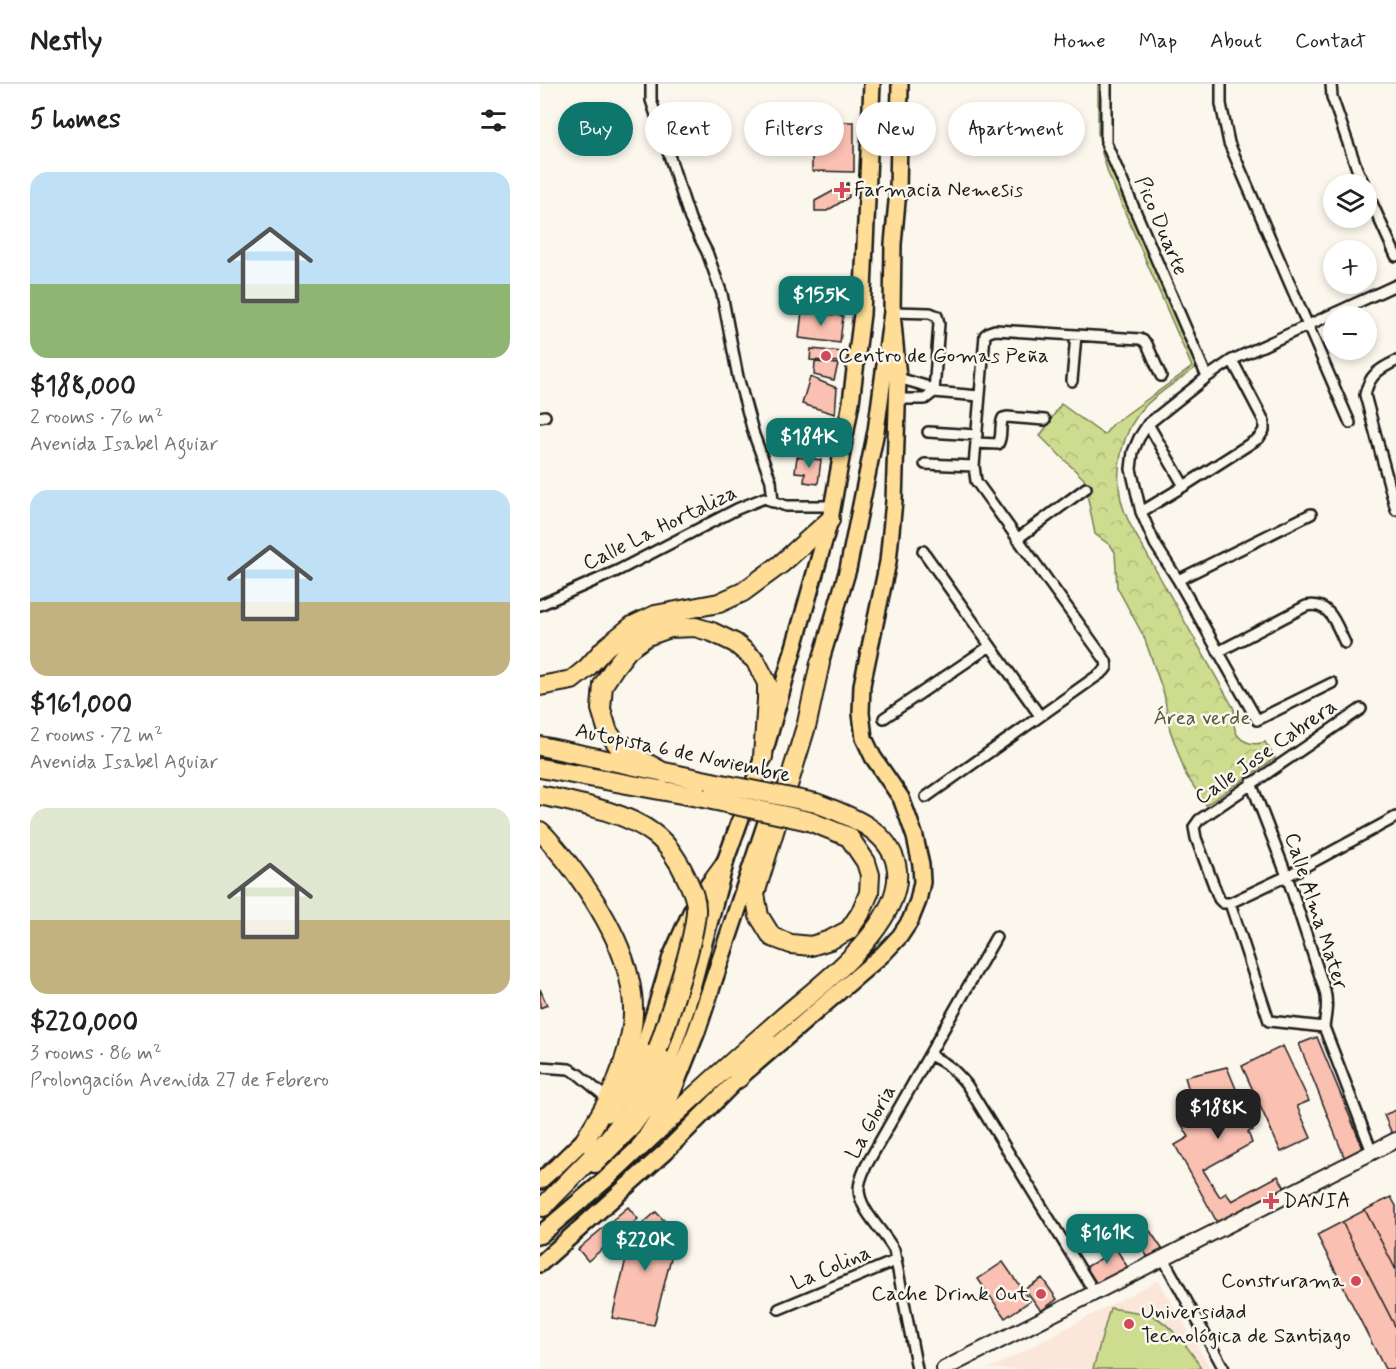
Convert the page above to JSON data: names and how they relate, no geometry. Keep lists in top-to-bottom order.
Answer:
{
  "streets": {
    "highway": ["Autopista 6 de Noviembre"],
    "street": [
      "Pico Duarte",
      "Calle La Hortaliza",
      "Calle Jose Cabrera",
      "Calle Alma Mater",
      "La Gloria",
      "La Colina"
    ]
  },
  "crossings": [
    ["Calle Jose Cabrera", "Calle Alma Mater"],
    ["La Gloria", "La Colina"]
  ],
  "parks": ["Área verde"],
  "places": {
    "health": ["Farmacia Nemesis", "DANIA"],
    "other": [
      "Centro de Gomas Peña",
      "Construrama",
      "Cache Drink Out",
      "Universidad Tecnológica de Santiago"
    ]
  },
  "page": {
    "header": "Nestly",
    "nav": [
      "Home",
      "Map",
      "About",
      "Contact"
    ],
    "heading": "5 homes",
    "chip": [
      "Buy",
      "Rent",
      "Filters",
      "New",
      "Apartment"
    ],
    "list": [
      {
        "name": "$188,000",
        "note": "2 rooms · 76 m² · Avenida Isabel Aguiar"
      },
      {
        "name": "$161,000",
        "note": "2 rooms · 72 m² · Avenida Isabel Aguiar"
      },
      {
        "name": "$220,000",
        "note": "3 rooms · 86 m² · Prolongación Avenida 27 de Febrero"
      }
    ],
    "map_buttons": ["+", "−"],
    "price": [
      "$155K",
      "$184K",
      "$188K",
      "$161K",
      "$220K"
    ]
  }
}
